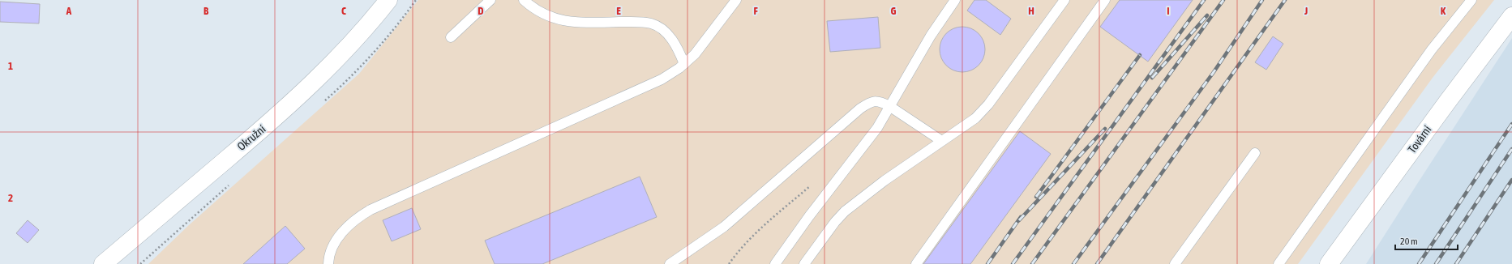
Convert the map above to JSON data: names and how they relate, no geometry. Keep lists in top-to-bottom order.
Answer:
{
  "streets": {
    "street": ["Okružní", "Tovární"]
  },
  "scale_bar": "20 m",
  "grid": {
    "columns": [
      "A",
      "B",
      "C",
      "D",
      "E",
      "F",
      "G",
      "H",
      "I",
      "J",
      "K"
    ],
    "rows": ["1", "2"]
  }
}
